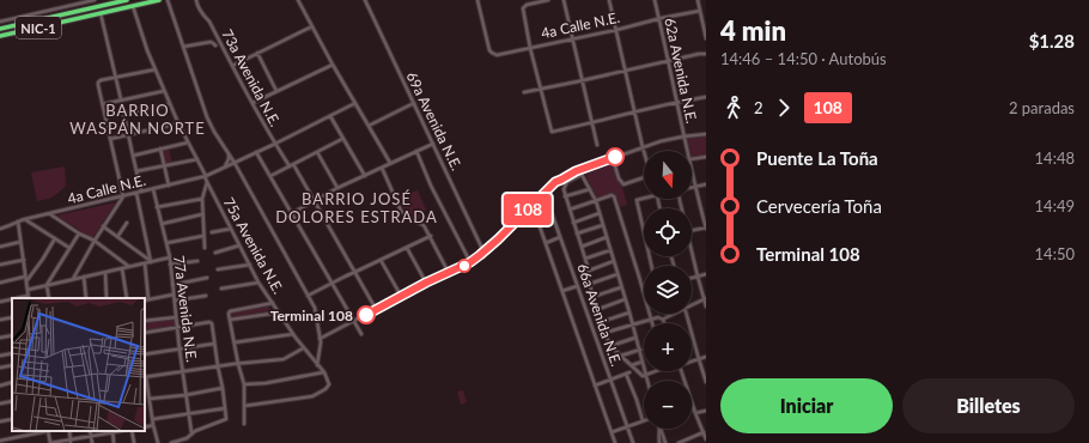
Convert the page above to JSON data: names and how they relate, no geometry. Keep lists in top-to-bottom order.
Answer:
{
  "streets": {
    "highway": ["NIC-1"],
    "street": [
      "4a Calle N.E.",
      "62a Avenida N.E.",
      "73a Avenida N.E.",
      "69a Avenida N.E.",
      "75a Avenida N.E.",
      "77a Avenida N.E.",
      "66a Avenida N.E."
    ]
  },
  "crossings": [
    ["4a Calle N.E.", "62a Avenida N.E."],
    ["4a Calle N.E.", "73a Avenida N.E."],
    ["4a Calle N.E.", "75a Avenida N.E."],
    ["4a Calle N.E.", "77a Avenida N.E."]
  ],
  "districts": ["BARRIO WASPÁN NORTE", "BARRIO JOSÉ DOLORES ESTRADA"],
  "places": ["Terminal 108"],
  "lines": ["bus line 108"],
  "north": "bottom",
  "page": {
    "on_map": "108",
    "heading": ["4 min", "14:46 – 14:50 · Autobús", "$1.28"],
    "legs": ["2", "108", "2 paradas"],
    "list": [
      {
        "name": "Puente La Toña",
        "value": "14:48"
      },
      {
        "name": "Cervecería Toña",
        "value": "14:49"
      },
      {
        "name": "Terminal 108",
        "value": "14:50"
      }
    ],
    "map_buttons": ["+", "−"],
    "buttons": ["Iniciar", "Billetes"]
  }
}
